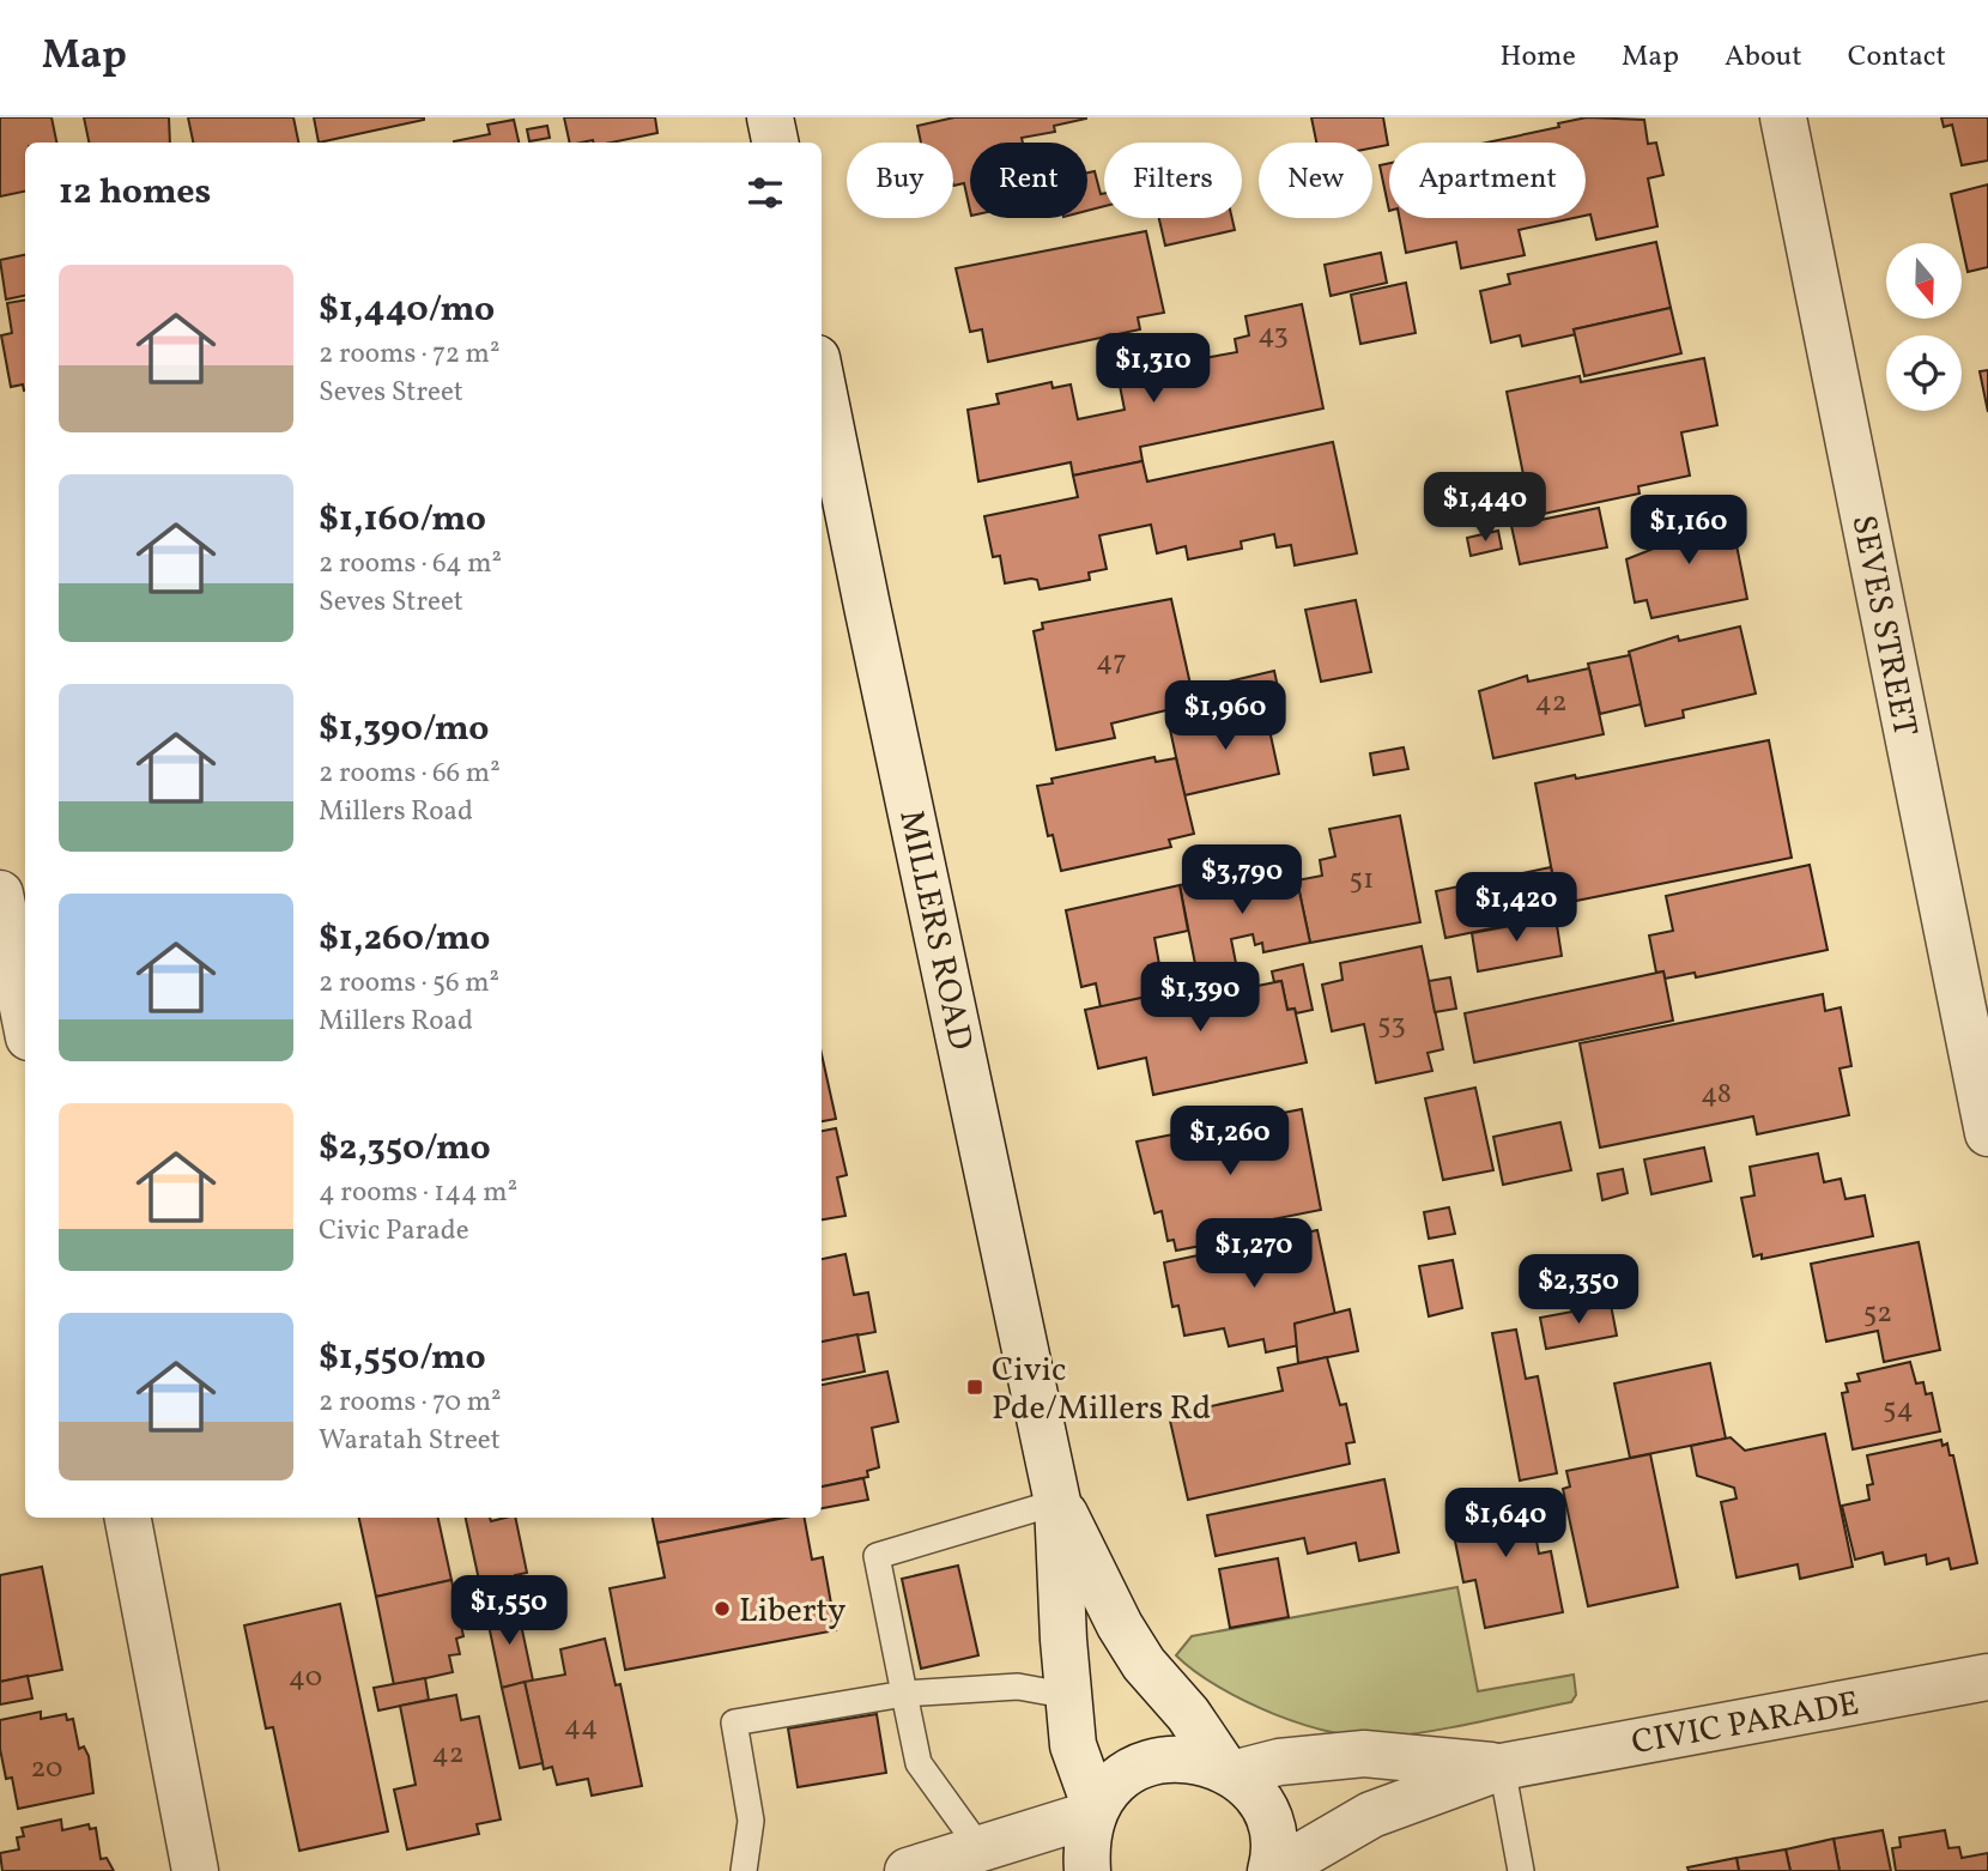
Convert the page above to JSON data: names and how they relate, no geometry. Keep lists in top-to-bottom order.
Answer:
{
  "streets": {
    "street": ["SEVES STREET", "MILLERS ROAD", "CIVIC PARADE"]
  },
  "crossings": [
    ["MILLERS ROAD", "CIVIC PARADE"]
  ],
  "places": {
    "transit": ["Civic Pde/Millers Rd"],
    "other": ["Liberty"]
  },
  "house_numbers": [
    "43",
    "47",
    "42",
    "51",
    "53",
    "48",
    "52",
    "54",
    "40",
    "44",
    "42",
    "20"
  ],
  "north": "bottom",
  "page": {
    "header": "Map",
    "nav": [
      "Home",
      "Map",
      "About",
      "Contact"
    ],
    "chip": [
      "Buy",
      "Rent",
      "Filters",
      "New",
      "Apartment"
    ],
    "heading": "12 homes",
    "list": [
      {
        "name": "$1,440/mo",
        "note": "2 rooms · 72 m² · Seves Street"
      },
      {
        "name": "$1,160/mo",
        "note": "2 rooms · 64 m² · Seves Street"
      },
      {
        "name": "$1,390/mo",
        "note": "2 rooms · 66 m² · Millers Road"
      },
      {
        "name": "$1,260/mo",
        "note": "2 rooms · 56 m² · Millers Road"
      },
      {
        "name": "$2,350/mo",
        "note": "4 rooms · 144 m² · Civic Parade"
      },
      {
        "name": "$1,550/mo",
        "note": "2 rooms · 70 m² · Waratah Street"
      }
    ],
    "price": [
      "$1,310",
      "$1,440",
      "$1,160",
      "$1,960",
      "$3,790",
      "$1,420",
      "$1,390",
      "$1,260",
      "$1,270",
      "$2,350",
      "$1,640",
      "$1,550"
    ]
  }
}
